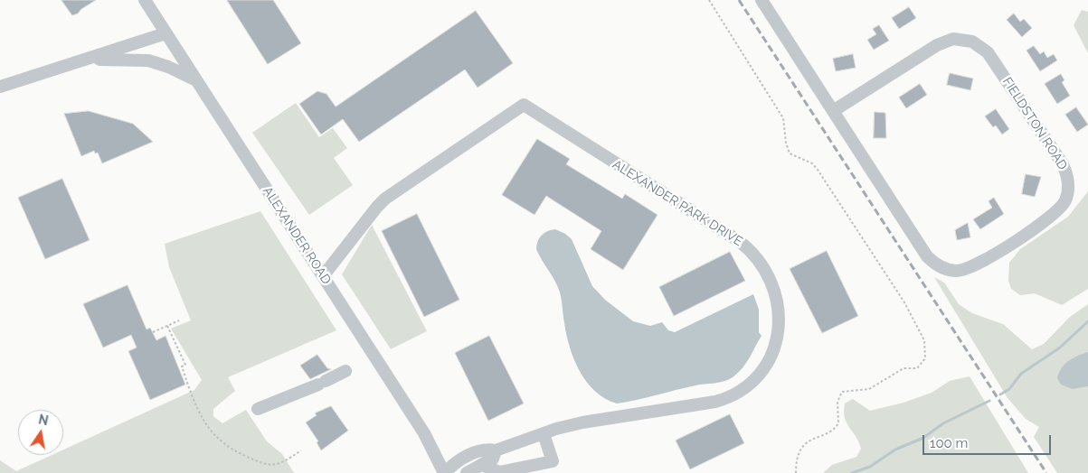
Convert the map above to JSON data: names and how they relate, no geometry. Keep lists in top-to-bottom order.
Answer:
{
  "streets": {
    "street": ["FIELDSTON ROAD", "ALEXANDER PARK DRIVE", "ALEXANDER ROAD"]
  },
  "crossings": [
    ["ALEXANDER PARK DRIVE", "ALEXANDER ROAD"]
  ],
  "scale_bar": "100 m",
  "north": "top"
}
